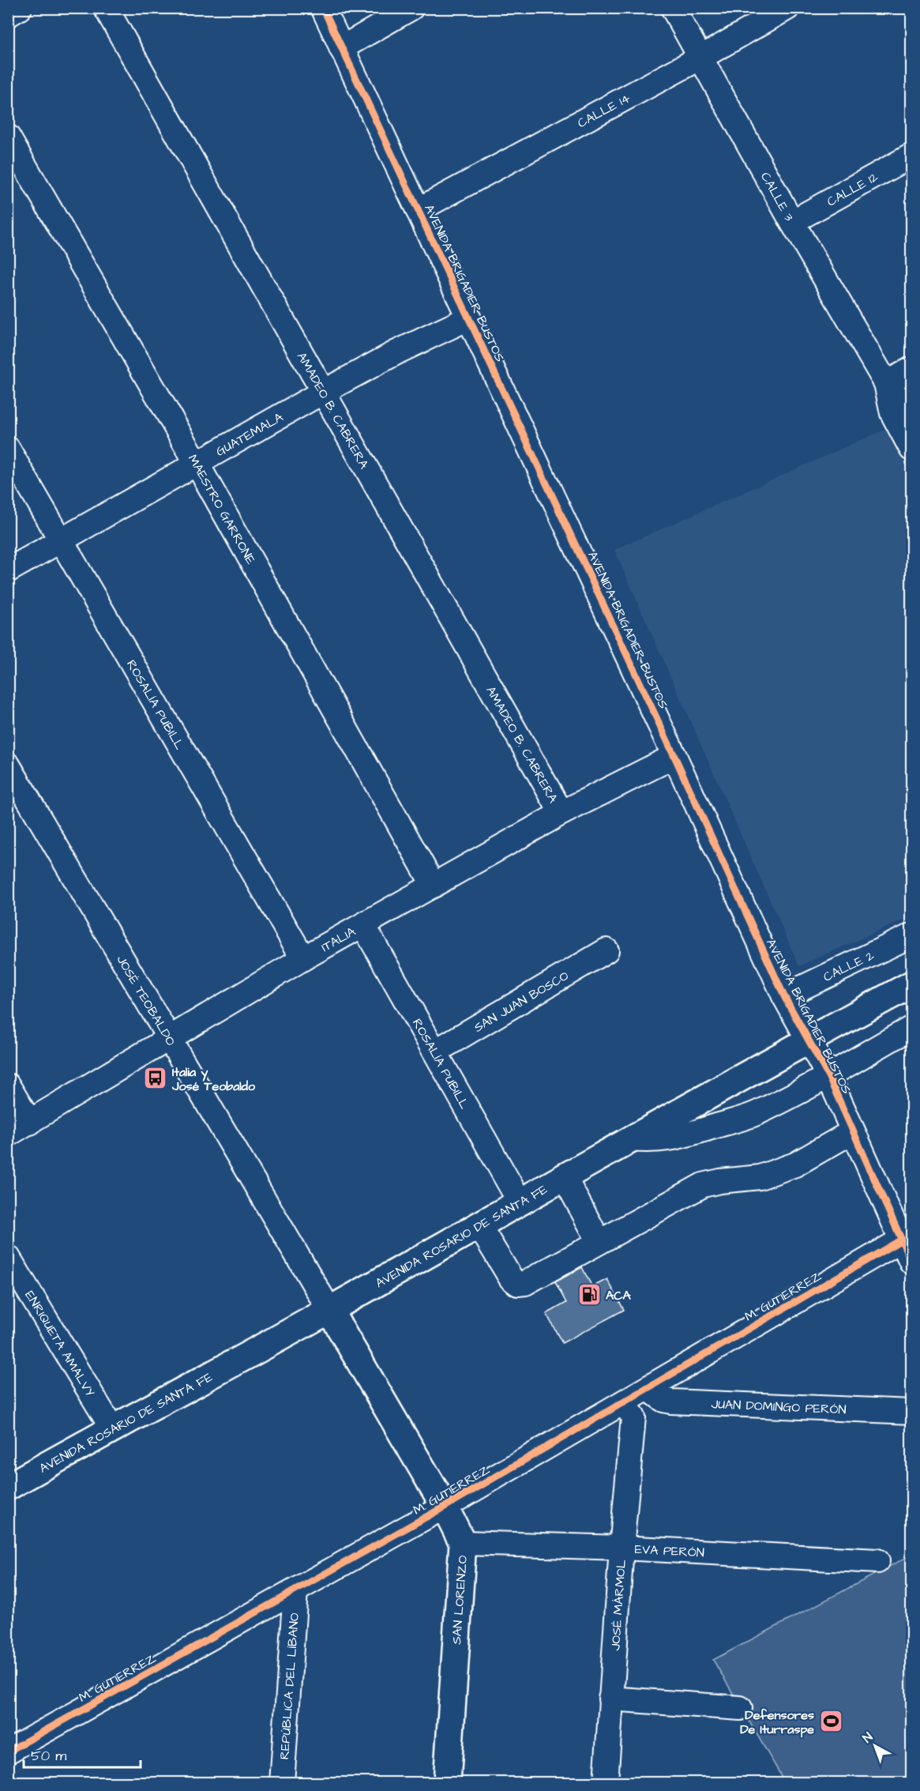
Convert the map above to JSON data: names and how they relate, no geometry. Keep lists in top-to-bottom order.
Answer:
{
  "streets": {
    "main road": ["AVENIDA ROSARIO DE SANTA FE", "SAN LORENZO"],
    "street": [
      "CALLE 14",
      "CALLE 12",
      "CALLE 3",
      "AVENIDA BRIGADIER BUSTOS",
      "AMADEO B. CABRERA",
      "GUATEMALA",
      "MAESTRO GARRONE",
      "ROSALÍA PUBILL",
      "ITALIA",
      "CALLE 2",
      "JOSÉ TEOBALDO",
      "SAN JUAN BOSCO",
      "M. GUTIERREZ",
      "ENRIQUETA AMALVY",
      "JUAN DOMINGO PERÓN",
      "EVA PERÓN",
      "JOSÉ MÁRMOL",
      "REPÚBLICA DEL LÍBANO"
    ]
  },
  "crossings": [
    ["CALLE 14", "CALLE 3"],
    ["CALLE 14", "AVENIDA BRIGADIER BUSTOS"],
    ["CALLE 12", "CALLE 3"],
    ["AVENIDA BRIGADIER BUSTOS", "GUATEMALA"],
    ["AVENIDA BRIGADIER BUSTOS", "ITALIA"],
    ["AVENIDA BRIGADIER BUSTOS", "CALLE 2"],
    ["AVENIDA BRIGADIER BUSTOS", "AVENIDA ROSARIO DE SANTA FE"],
    ["AVENIDA BRIGADIER BUSTOS", "M. GUTIERREZ"],
    ["AMADEO B. CABRERA", "GUATEMALA"],
    ["AMADEO B. CABRERA", "ITALIA"],
    ["GUATEMALA", "MAESTRO GARRONE"],
    ["GUATEMALA", "ROSALÍA PUBILL"],
    ["MAESTRO GARRONE", "ITALIA"],
    ["ROSALÍA PUBILL", "ITALIA"],
    ["ROSALÍA PUBILL", "SAN JUAN BOSCO"],
    ["ROSALÍA PUBILL", "AVENIDA ROSARIO DE SANTA FE"],
    ["ITALIA", "JOSÉ TEOBALDO"],
    ["JOSÉ TEOBALDO", "AVENIDA ROSARIO DE SANTA FE"],
    ["JOSÉ TEOBALDO", "SAN LORENZO"],
    ["AVENIDA ROSARIO DE SANTA FE", "ENRIQUETA AMALVY"],
    ["AVENIDA ROSARIO DE SANTA FE", "SAN LORENZO"],
    ["M. GUTIERREZ", "JUAN DOMINGO PERÓN"],
    ["M. GUTIERREZ", "SAN LORENZO"],
    ["M. GUTIERREZ", "JOSÉ MÁRMOL"],
    ["M. GUTIERREZ", "REPÚBLICA DEL LÍBANO"],
    ["EVA PERÓN", "SAN LORENZO"],
    ["EVA PERÓN", "JOSÉ MÁRMOL"]
  ],
  "places": {
    "bus stop": ["Italia y José Teobaldo"],
    "fuel station": ["ACA"],
    "sports": ["Defensores De Iturraspe"]
  },
  "scale_bar": "50 m",
  "north": "top left"
}
